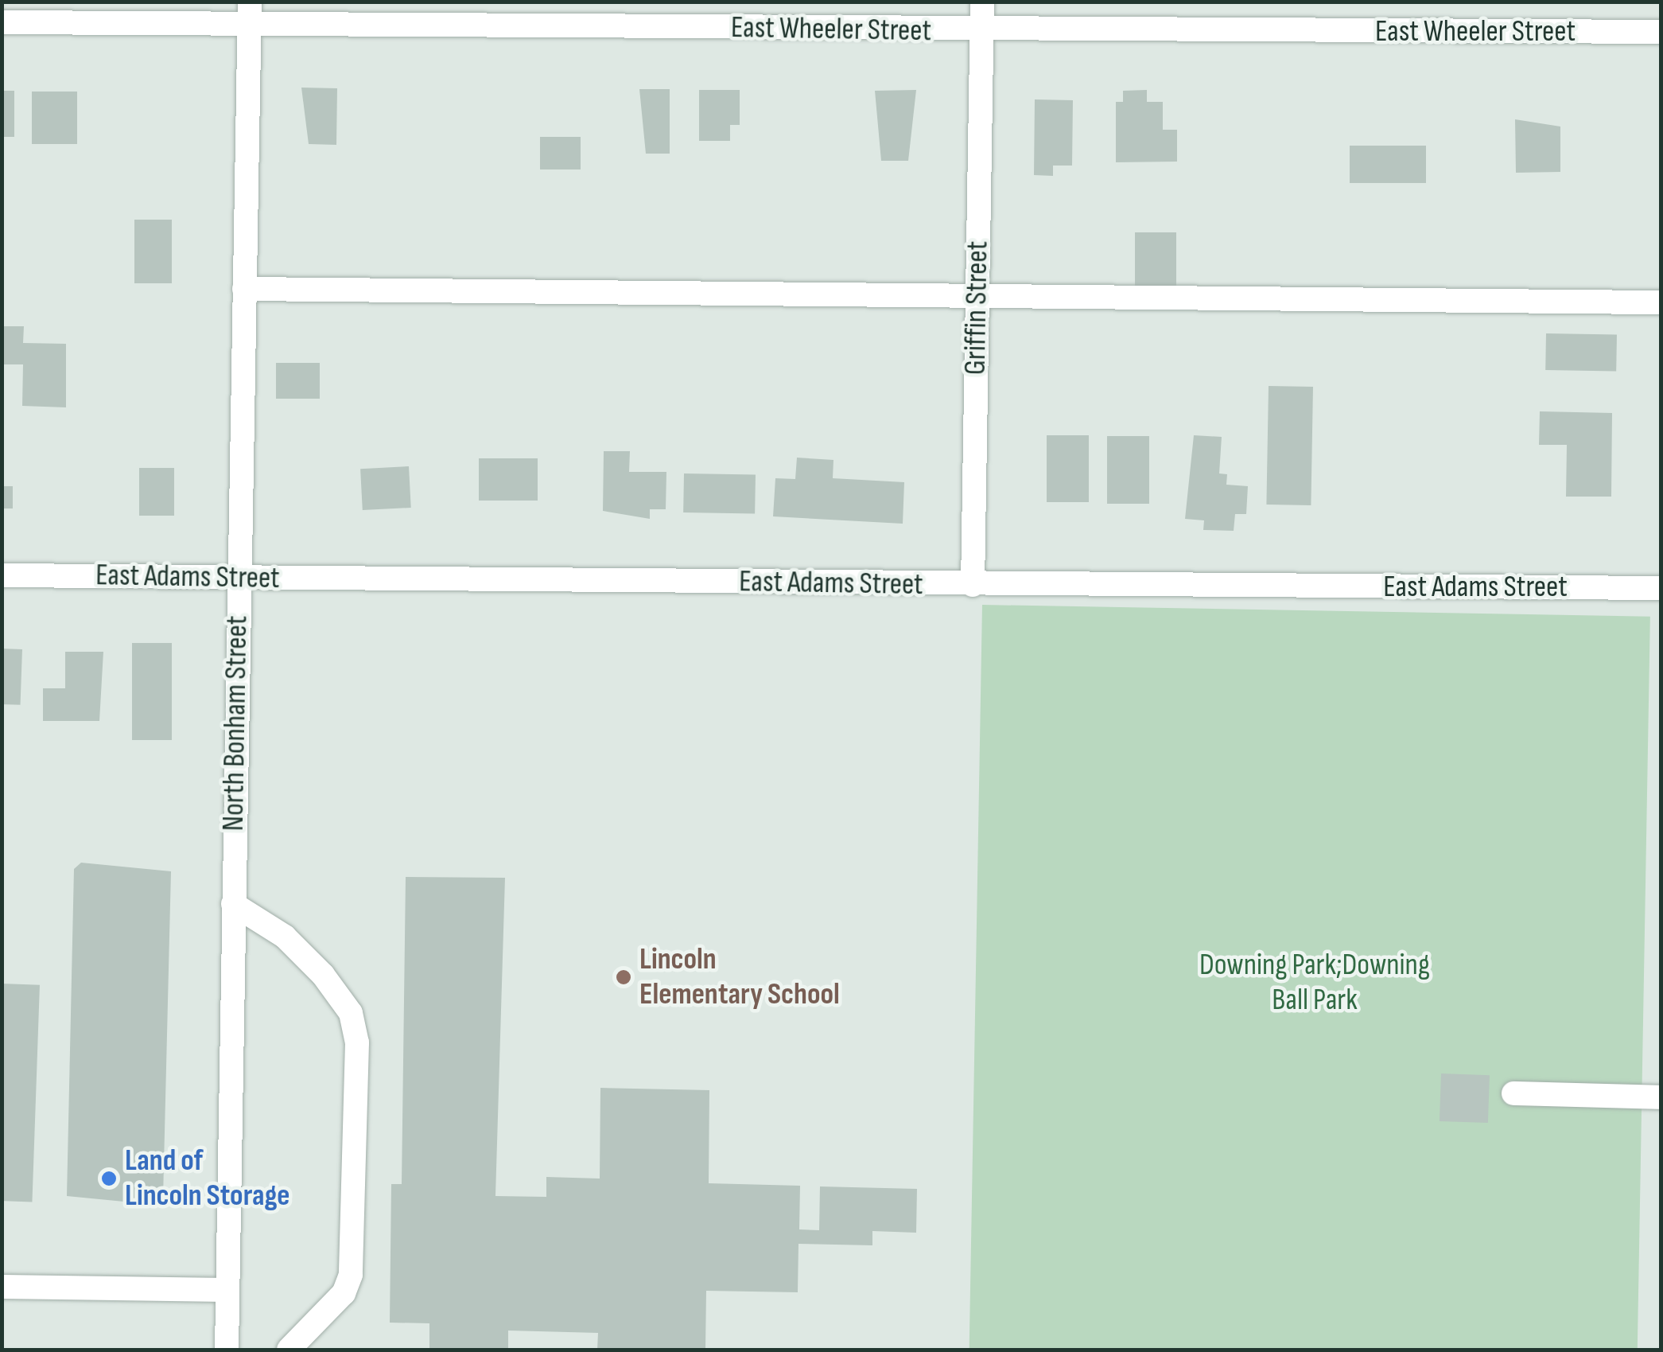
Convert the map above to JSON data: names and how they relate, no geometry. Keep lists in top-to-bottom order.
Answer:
{
  "streets": {
    "street": [
      "East Wheeler Street",
      "Griffin Street",
      "East Adams Street",
      "North Bonham Street"
    ]
  },
  "crossings": [
    ["East Wheeler Street", "Griffin Street"],
    ["East Wheeler Street", "North Bonham Street"],
    ["Griffin Street", "East Adams Street"],
    ["East Adams Street", "North Bonham Street"]
  ],
  "parks": ["Downing Park;Downing Ball Park"],
  "places": ["Lincoln Elementary School", "Land of Lincoln Storage"]
}
